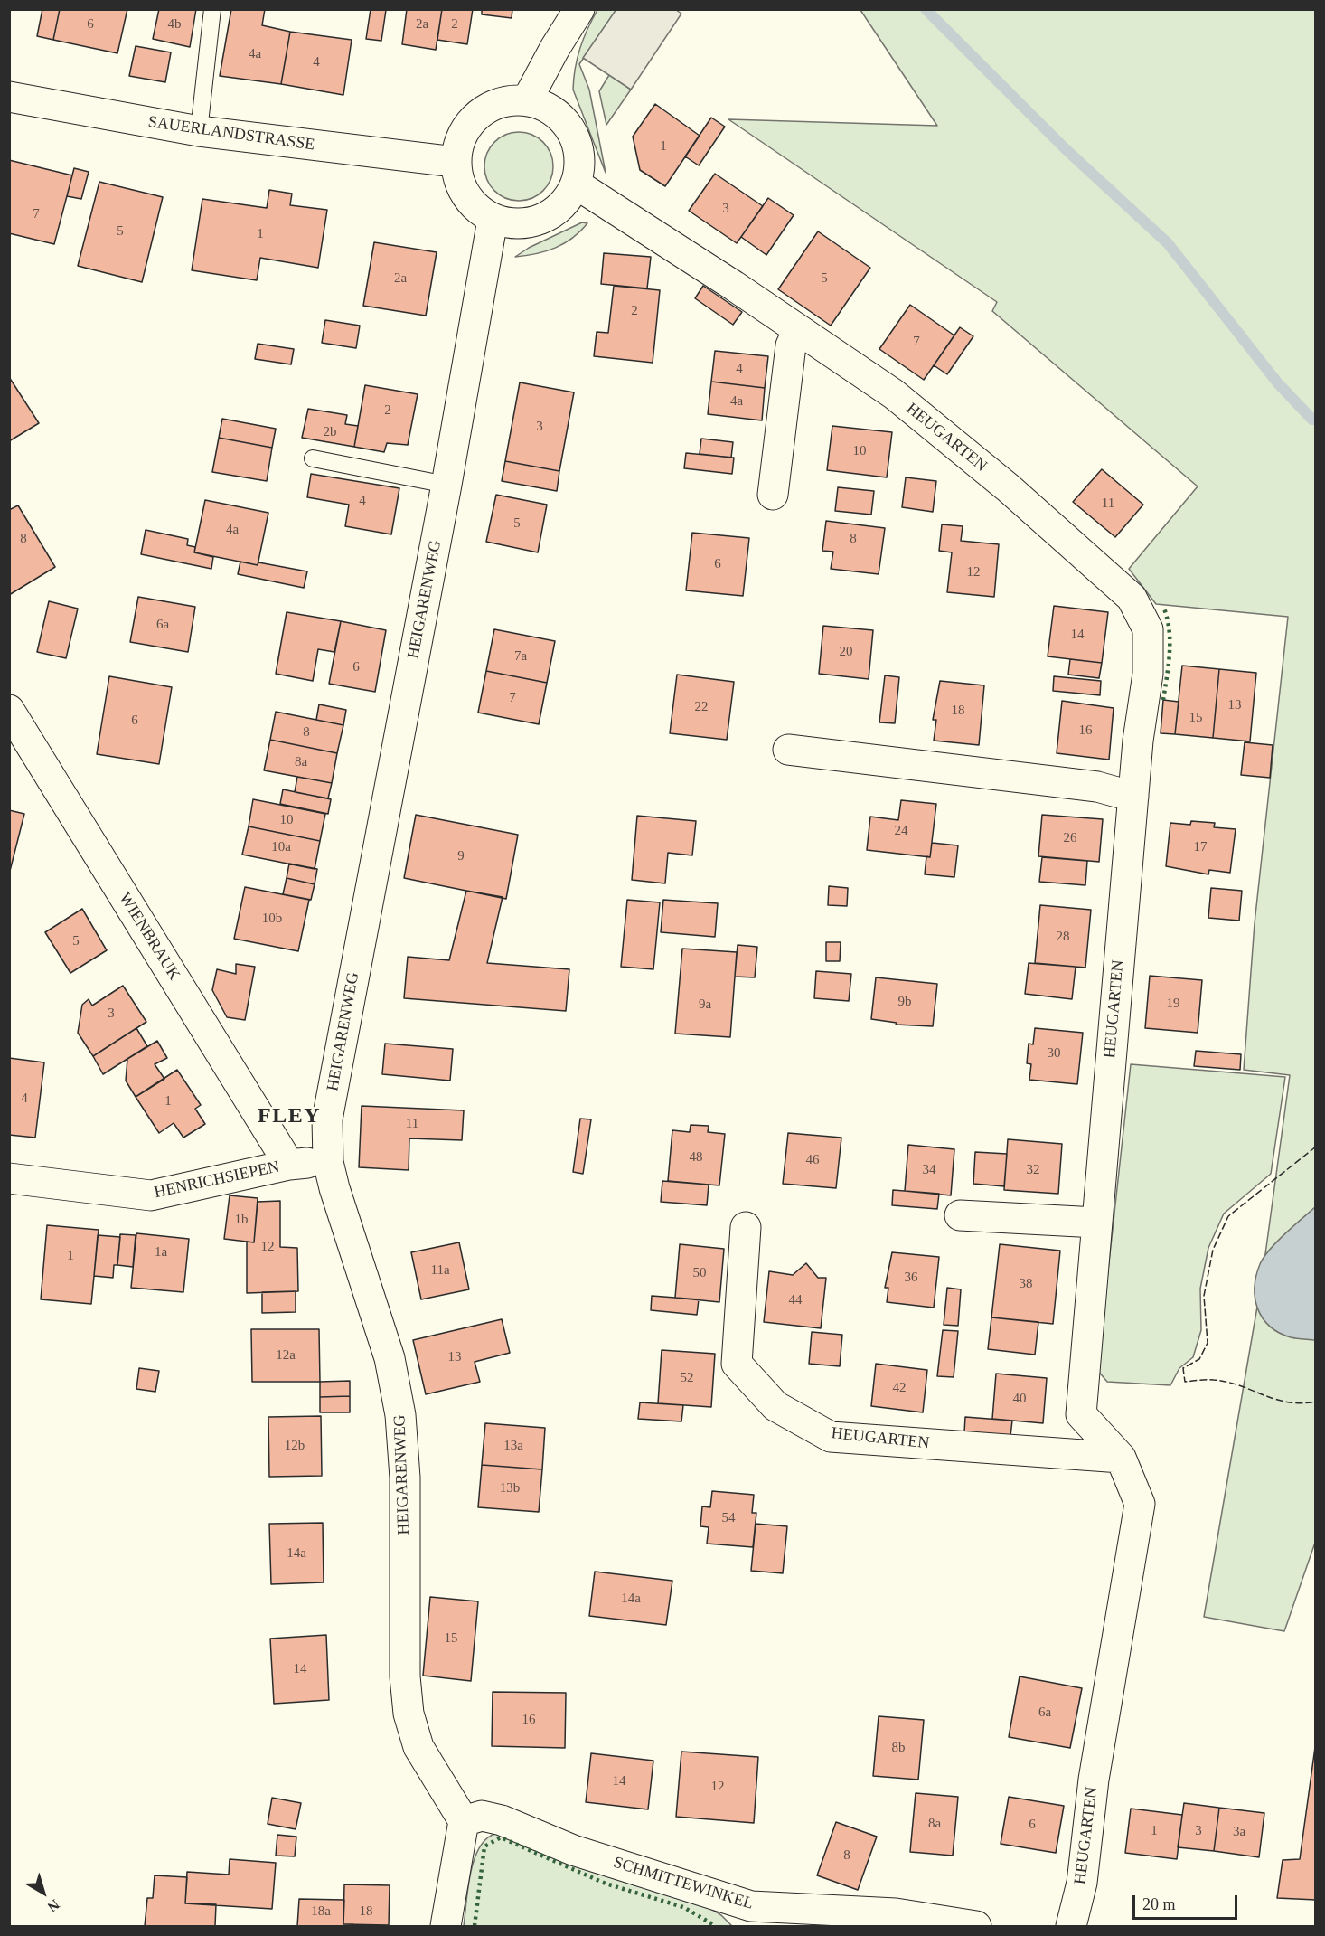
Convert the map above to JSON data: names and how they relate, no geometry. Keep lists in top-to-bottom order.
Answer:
{
  "streets": {
    "street": [
      "SAUERLANDSTRASSE",
      "HEUGARTEN",
      "HEIGARENWEG",
      "WIENBRAUK",
      "HENRICHSIEPEN",
      "SCHMITTEWINKEL"
    ]
  },
  "crossings": [
    ["SAUERLANDSTRASSE", "HEUGARTEN"],
    ["SAUERLANDSTRASSE", "HEIGARENWEG"],
    ["HEUGARTEN", "HEIGARENWEG"],
    ["HEIGARENWEG", "HENRICHSIEPEN"],
    ["HEIGARENWEG", "SCHMITTEWINKEL"],
    ["WIENBRAUK", "HENRICHSIEPEN"]
  ],
  "districts": ["FLEY"],
  "house_numbers": [
    "6",
    "4b",
    "2a",
    "2",
    "4a",
    "4",
    "1",
    "3",
    "7",
    "5",
    "1",
    "2a",
    "5",
    "2",
    "7",
    "4",
    "4a",
    "2",
    "3",
    "2b",
    "10",
    "4",
    "11",
    "5",
    "4a",
    "8",
    "8",
    "6",
    "12",
    "6a",
    "14",
    "20",
    "7a",
    "6",
    "7",
    "13",
    "22",
    "18",
    "15",
    "6",
    "16",
    "8",
    "8a",
    "10",
    "24",
    "26",
    "10a",
    "17",
    "9",
    "10b",
    "28",
    "5",
    "9b",
    "19",
    "9a",
    "3",
    "30",
    "4",
    "1",
    "11",
    "48",
    "46",
    "34",
    "32",
    "1b",
    "12",
    "1a",
    "1",
    "11a",
    "50",
    "36",
    "38",
    "44",
    "12a",
    "13",
    "52",
    "42",
    "40",
    "12b",
    "13a",
    "13b",
    "54",
    "14a",
    "14a",
    "15",
    "14",
    "6a",
    "16",
    "8b",
    "14",
    "12",
    "8a",
    "6",
    "1",
    "3",
    "3a",
    "8",
    "18a",
    "18"
  ],
  "scale_bar": "20 m",
  "north": "bottom right"
}
